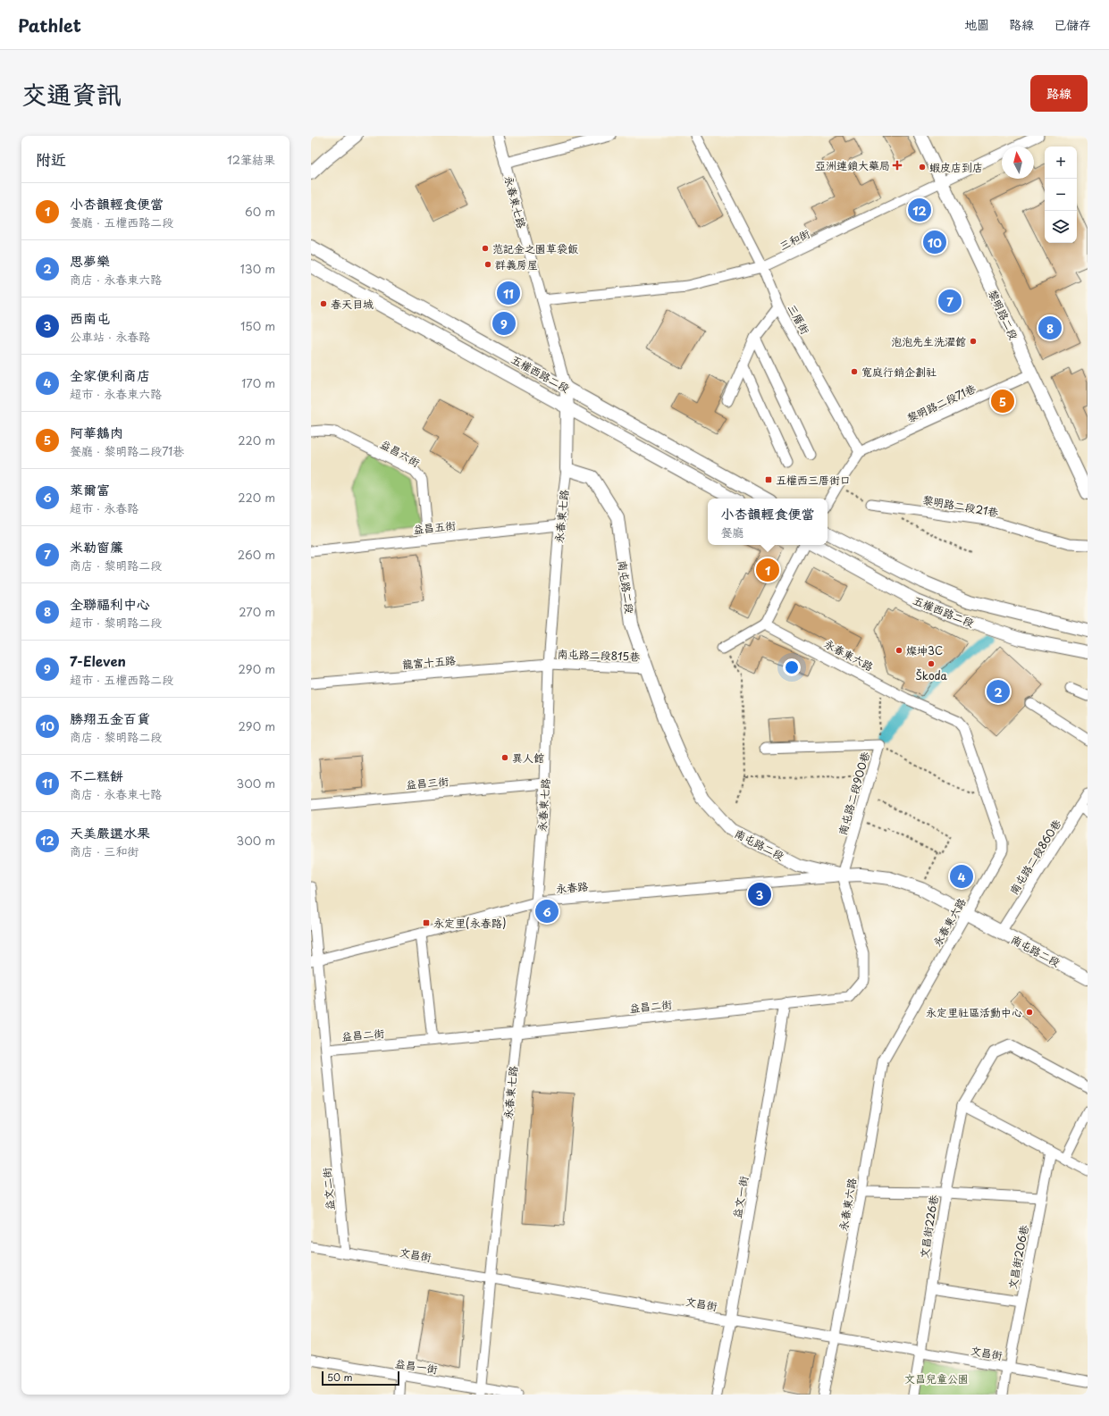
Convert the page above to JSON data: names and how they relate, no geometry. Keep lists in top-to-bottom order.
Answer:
{
  "streets": {
    "main road": [
      "永春東七路",
      "黎明路二段",
      "五權西路二段",
      "南屯路二段"
    ],
    "street": [
      "三和街",
      "三厝街",
      "黎明路二段71巷",
      "益昌六街",
      "黎明路二段21巷",
      "益昌五街",
      "南屯路二段815巷",
      "永春東六路",
      "龍富十五路",
      "益昌三街",
      "南屯路二段900巷",
      "南屯路二段860巷",
      "永春路",
      "益昌二街",
      "益文二街",
      "益文一街",
      "文昌街226巷",
      "文昌街",
      "文昌街206巷",
      "益昌一街"
    ]
  },
  "crossings": [
    ["永春東七路", "三和街"],
    ["永春東七路", "五權西路二段"],
    ["永春東七路", "益昌五街"],
    ["永春東七路", "南屯路二段"],
    ["永春東七路", "南屯路二段815巷"],
    ["永春東七路", "龍富十五路"],
    ["永春東七路", "益昌三街"],
    ["永春東七路", "永春路"],
    ["永春東七路", "益昌二街"],
    ["永春東七路", "文昌街"],
    ["永春東七路", "益昌一街"],
    ["三和街", "黎明路二段"],
    ["三和街", "三厝街"],
    ["黎明路二段", "黎明路二段71巷"],
    ["三厝街", "黎明路二段71巷"],
    ["益昌六街", "益昌五街"],
    ["南屯路二段", "南屯路二段815巷"],
    ["南屯路二段", "永春東六路"],
    ["南屯路二段", "南屯路二段900巷"],
    ["南屯路二段", "南屯路二段860巷"],
    ["南屯路二段", "永春路"],
    ["南屯路二段", "益昌二街"],
    ["南屯路二段815巷", "龍富十五路"],
    ["永春東六路", "文昌街"],
    ["南屯路二段900巷", "永春路"],
    ["南屯路二段900巷", "益昌二街"],
    ["永春路", "益昌二街"],
    ["永春路", "益文二街"],
    ["益昌二街", "益文二街"],
    ["益昌二街", "益文一街"],
    ["益文二街", "文昌街"],
    ["益文一街", "文昌街"],
    ["文昌街226巷", "文昌街"],
    ["文昌街", "文昌街206巷"]
  ],
  "parks": ["文昌兒童公園"],
  "places": {
    "health": ["亞洲連鎖大藥局"],
    "other": [
      "蝦皮店到店",
      "范記金之園草袋飯",
      "群義房屋",
      "春天目城",
      "泡泡先生洗濯館",
      "寬庭行銷企劃社",
      "燦坤3C",
      "Škoda",
      "異人館",
      "永定里社區活動中心"
    ],
    "transit": ["五權西三厝街口", "永定里(永春路)"]
  },
  "scale_bar": "50 m",
  "north": "top",
  "page": {
    "header": "Pathlet",
    "nav": ["地圖", "路線", "已儲存"],
    "title": "交通資訊",
    "buttons": "路線",
    "heading": ["附近", "12筆結果"],
    "map_buttons": ["+", "−"],
    "list": [
      {
        "mark": "1",
        "name": "小杏韻輕食便當",
        "note": "餐廳 · 五權西路二段",
        "value": "60 m"
      },
      {
        "mark": "2",
        "name": "思夢樂",
        "note": "商店 · 永春東六路",
        "value": "130 m"
      },
      {
        "mark": "3",
        "name": "西南屯",
        "note": "公車站 · 永春路",
        "value": "150 m"
      },
      {
        "mark": "4",
        "name": "全家便利商店",
        "note": "超市 · 永春東六路",
        "value": "170 m"
      },
      {
        "mark": "5",
        "name": "阿華鵝肉",
        "note": "餐廳 · 黎明路二段71巷",
        "value": "220 m"
      },
      {
        "mark": "6",
        "name": "萊爾富",
        "note": "超市 · 永春路",
        "value": "220 m"
      },
      {
        "mark": "7",
        "name": "米勒窗簾",
        "note": "商店 · 黎明路二段",
        "value": "260 m"
      },
      {
        "mark": "8",
        "name": "全聯福利中心",
        "note": "超市 · 黎明路二段",
        "value": "270 m"
      },
      {
        "mark": "9",
        "name": "7-Eleven",
        "note": "超市 · 五權西路二段",
        "value": "290 m"
      },
      {
        "mark": "10",
        "name": "勝翔五金百貨",
        "note": "商店 · 黎明路二段",
        "value": "290 m"
      },
      {
        "mark": "11",
        "name": "不二糕餅",
        "note": "商店 · 永春東七路",
        "value": "300 m"
      },
      {
        "mark": "12",
        "name": "天美嚴選水果",
        "note": "商店 · 三和街",
        "value": "300 m"
      }
    ],
    "pins": [
      "12",
      "10",
      "11",
      "7",
      "9",
      "8",
      "5",
      "1",
      "2",
      "4",
      "3",
      "6"
    ],
    "popup": ["小杏韻輕食便當", "餐廳"],
    "scale": "50 m"
  }
}
